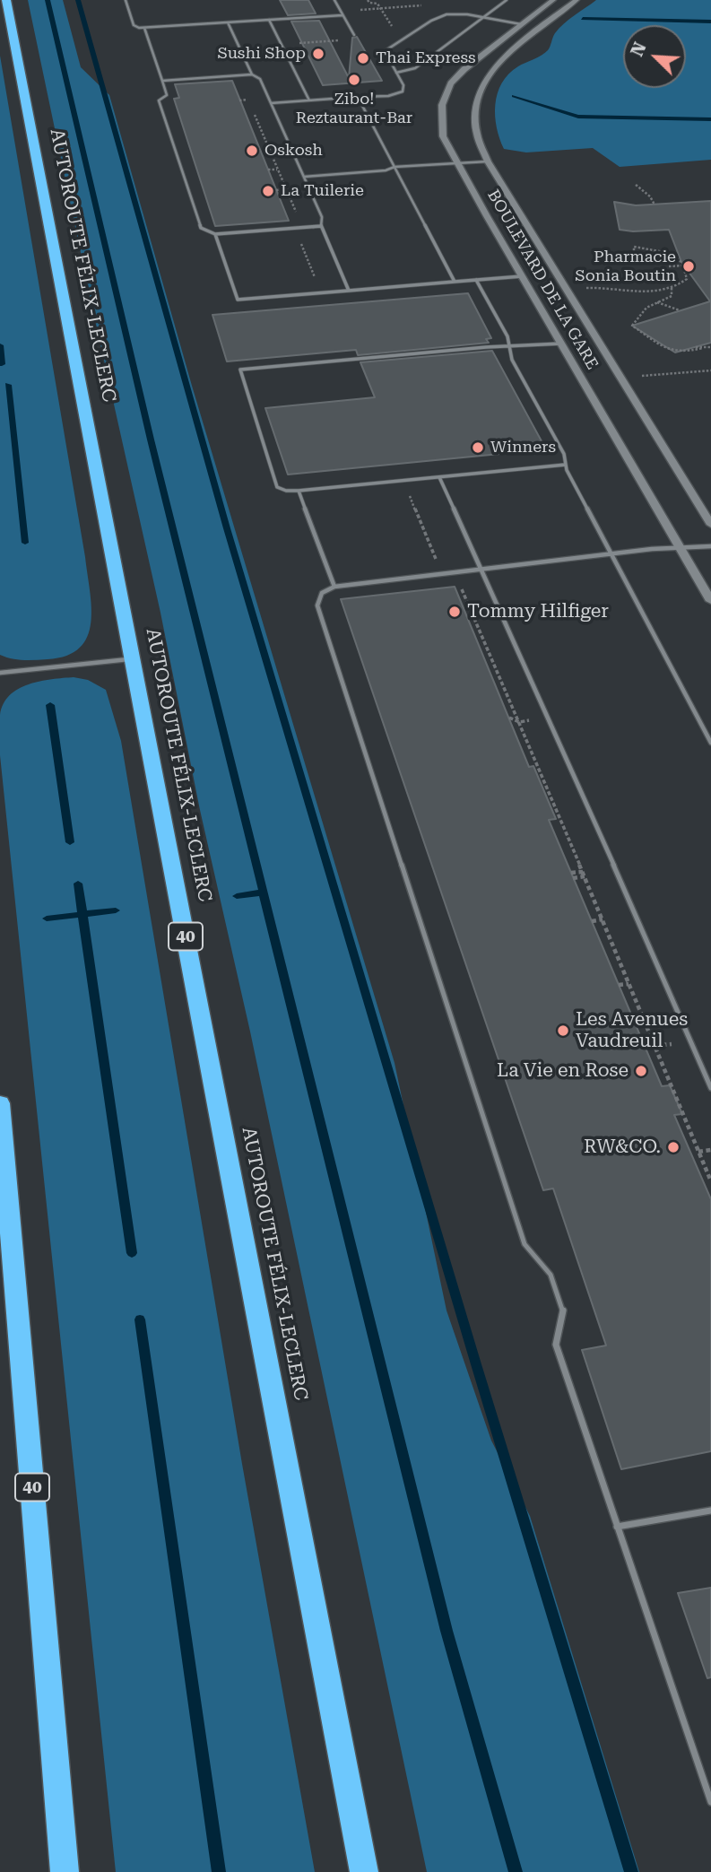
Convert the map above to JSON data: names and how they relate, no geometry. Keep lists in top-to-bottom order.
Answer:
{
  "streets": {
    "highway": ["AUTOROUTE FÉLIX-LECLERC", "40"],
    "main road": ["BOULEVARD DE LA GARE"]
  },
  "places": [
    "Sushi Shop",
    "Thai Express",
    "Zibo! Reztaurant-Bar",
    "Oskosh",
    "La Tuilerie",
    "Pharmacie Sonia Boutin",
    "Winners",
    "Tommy Hilfiger",
    "Les Avenues Vaudreuil",
    "La Vie en Rose",
    "RW&CO."
  ],
  "north": "top left"
}
